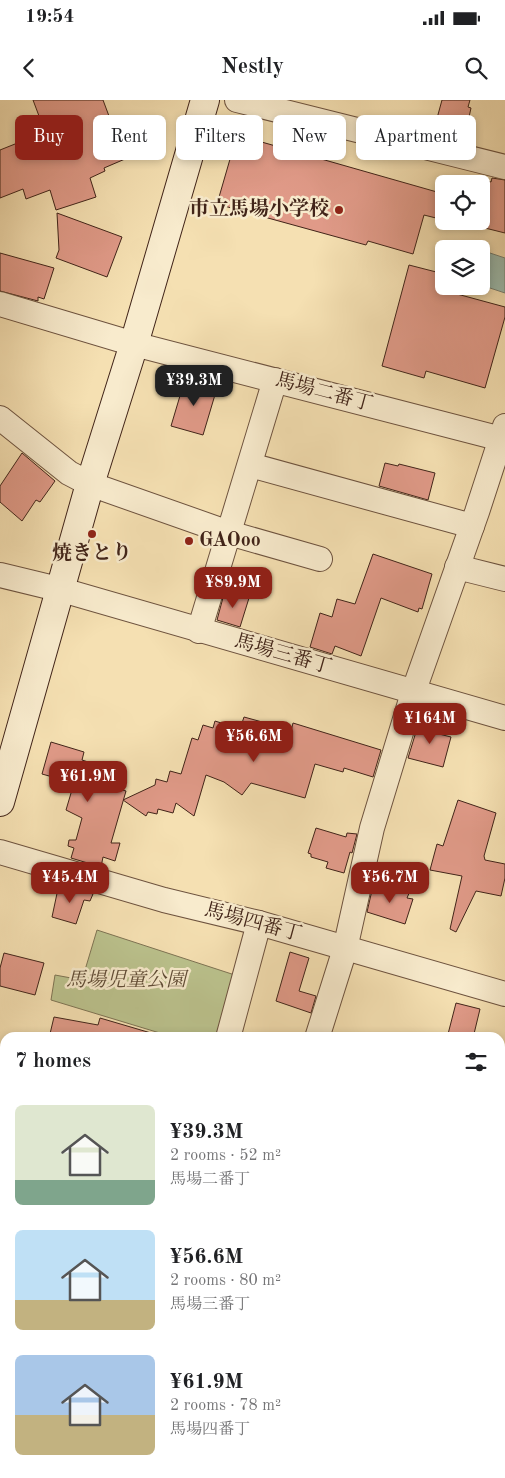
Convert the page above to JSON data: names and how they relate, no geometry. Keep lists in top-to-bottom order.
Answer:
{
  "streets": {
    "street": ["馬場二番丁", "馬場三番丁", "馬場四番丁"]
  },
  "parks": ["馬場児童公園"],
  "places": ["市立馬場小学校", "焼きとり", "GAOoo"],
  "page": {
    "status": "19:54",
    "header": "Nestly",
    "chip": [
      "Buy",
      "Rent",
      "Filters",
      "New",
      "Apartment"
    ],
    "price": [
      "¥39.3M",
      "¥89.9M",
      "¥164M",
      "¥56.6M",
      "¥61.9M",
      "¥45.4M",
      "¥56.7M"
    ],
    "heading": "7 homes",
    "list": [
      {
        "name": "¥39.3M",
        "note": "2 rooms · 52 m² · 馬場二番丁"
      },
      {
        "name": "¥56.6M",
        "note": "2 rooms · 80 m² · 馬場三番丁"
      },
      {
        "name": "¥61.9M",
        "note": "2 rooms · 78 m² · 馬場四番丁"
      }
    ]
  }
}
